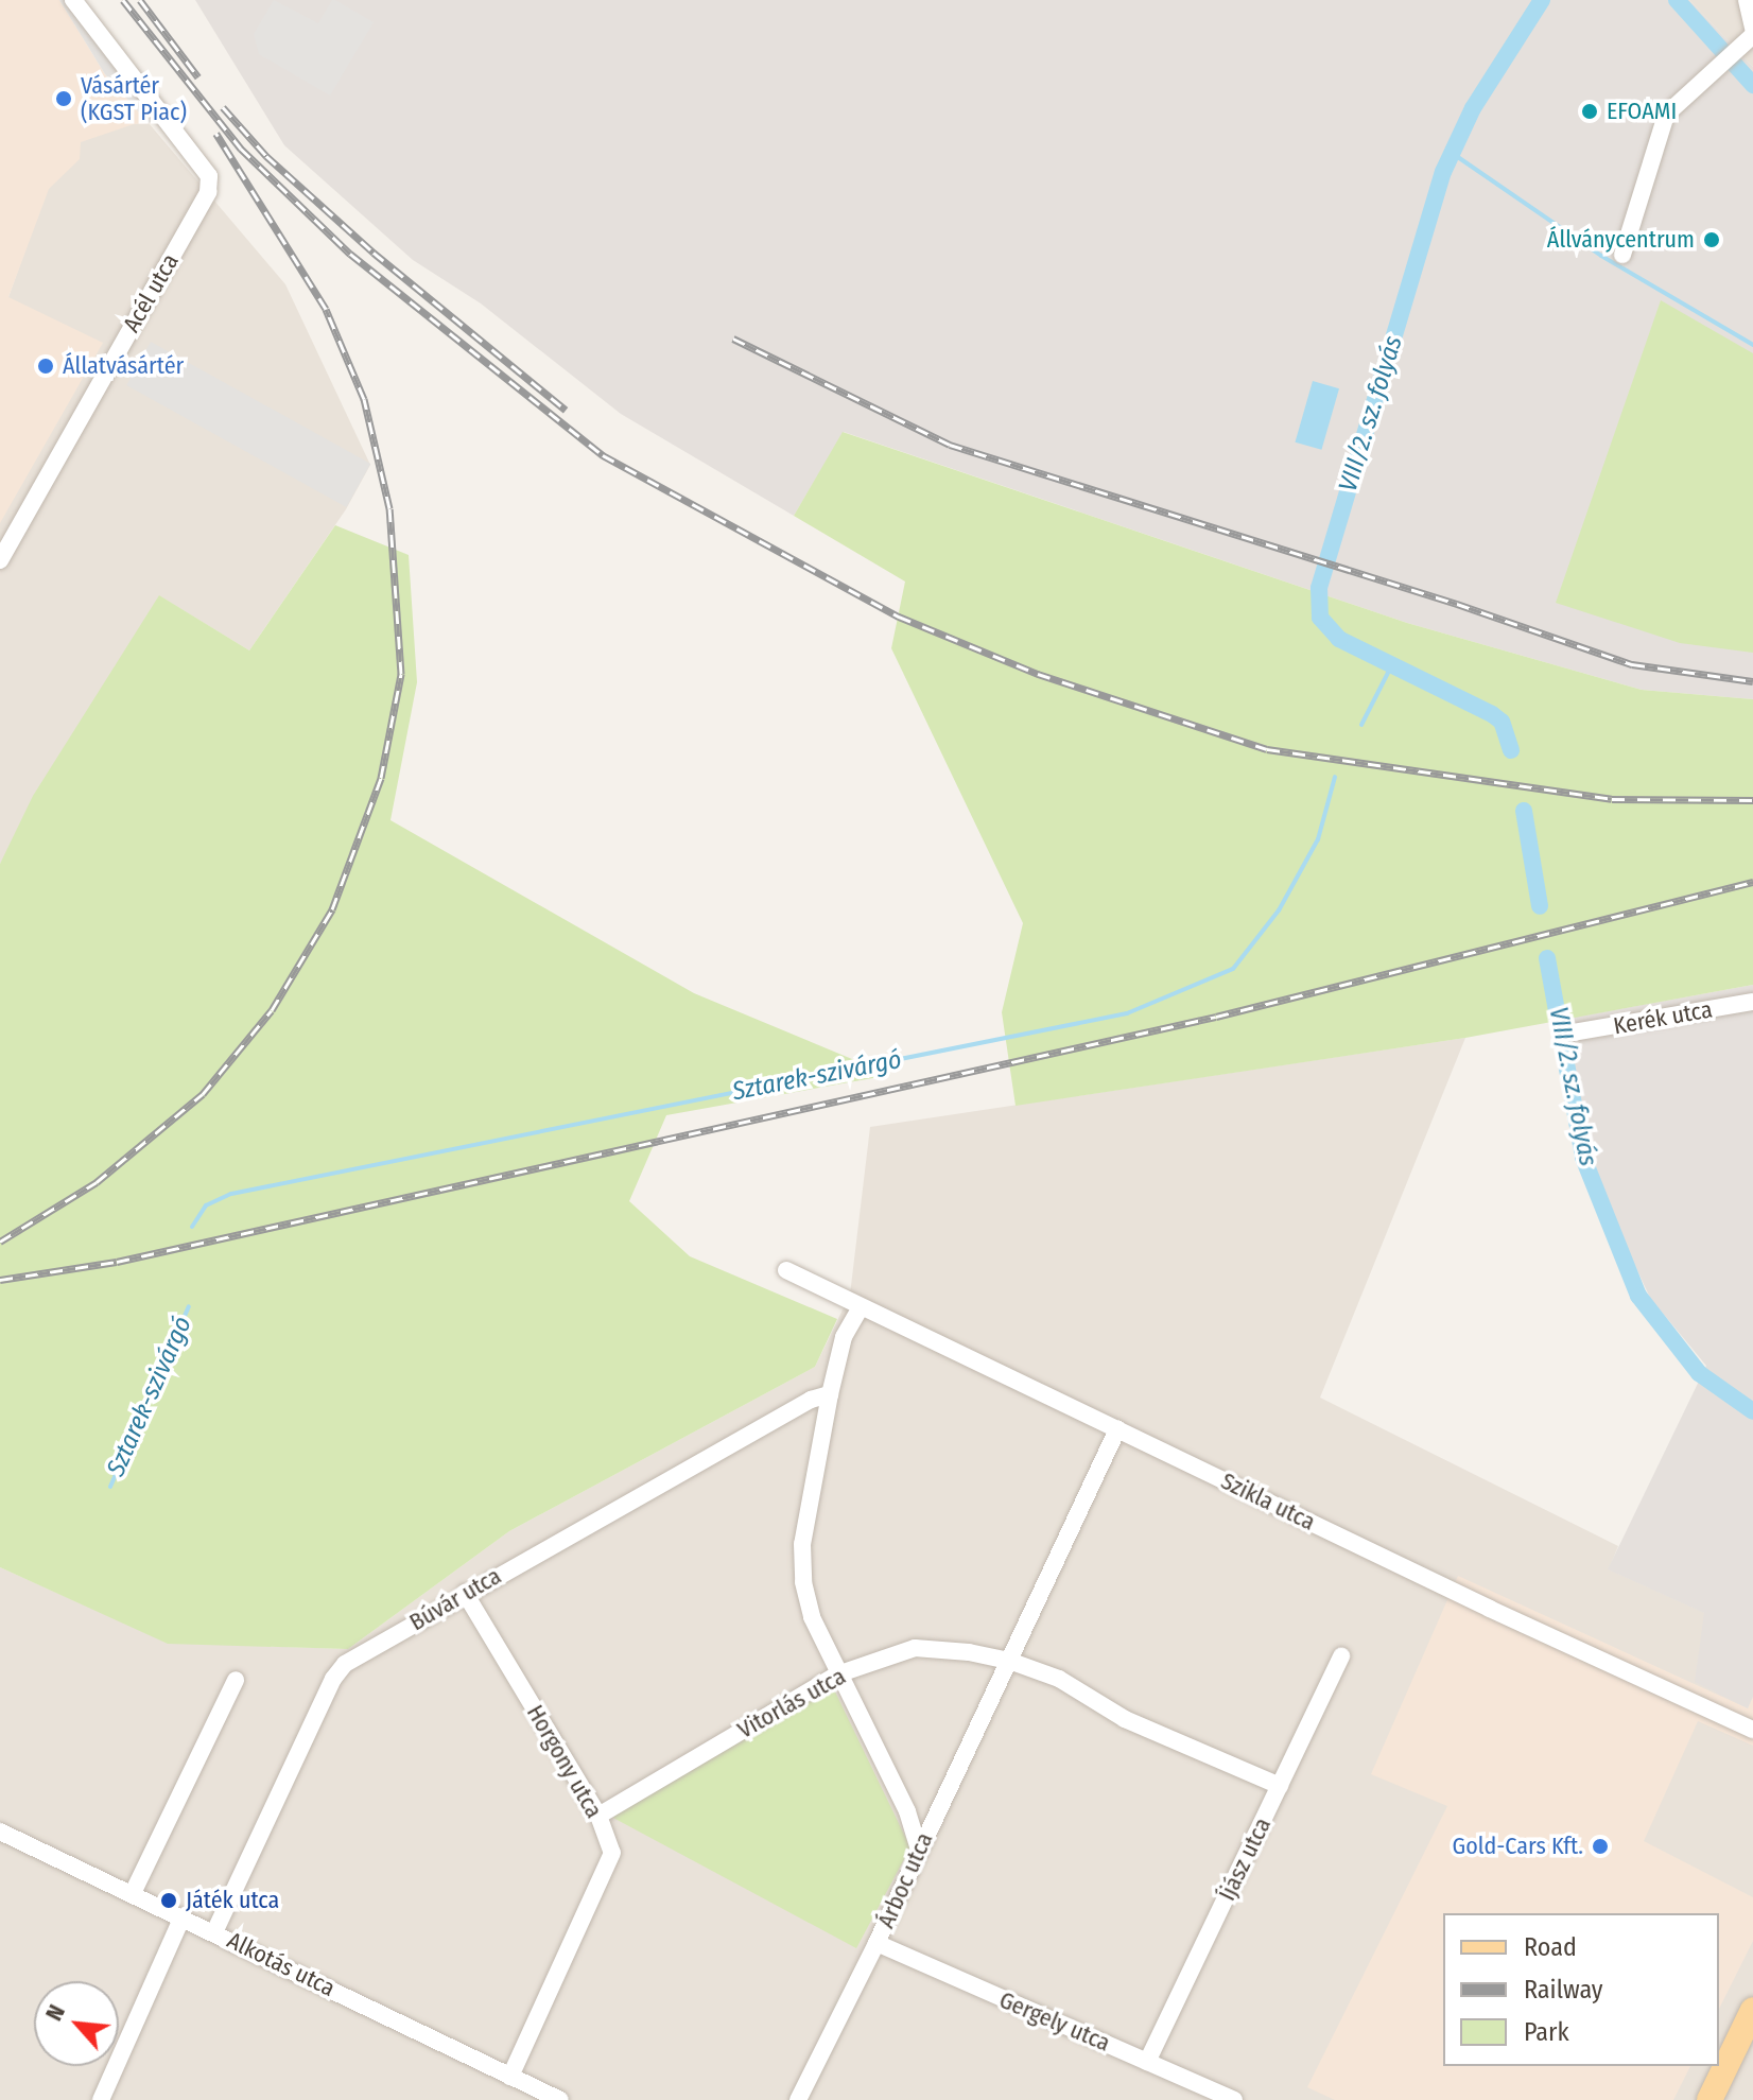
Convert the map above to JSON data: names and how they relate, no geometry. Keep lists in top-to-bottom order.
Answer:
{
  "streets": {
    "street": [
      "Acél utca",
      "Kerék utca",
      "Szikla utca",
      "Búvár utca",
      "Vitorlás utca",
      "Horgony utca",
      "Íjász utca",
      "Árboc utca",
      "Alkotás utca",
      "Gergely utca"
    ]
  },
  "crossings": [
    ["Szikla utca", "Árboc utca"],
    ["Búvár utca", "Horgony utca"],
    ["Búvár utca", "Alkotás utca"],
    ["Vitorlás utca", "Horgony utca"],
    ["Vitorlás utca", "Íjász utca"],
    ["Vitorlás utca", "Árboc utca"],
    ["Horgony utca", "Alkotás utca"],
    ["Íjász utca", "Gergely utca"],
    ["Árboc utca", "Gergely utca"]
  ],
  "water": ["VIII/2. sz. folyás", "Sztarek-szivárgó"],
  "places": [
    "Vásártér (KGST Piac)",
    "EFOAMI",
    "Állványcentrum",
    "Állatvásártér",
    "Gold-Cars Kft.",
    "Játék utca"
  ],
  "legend": ["Road", "Railway", "Park"],
  "north": "top left"
}
